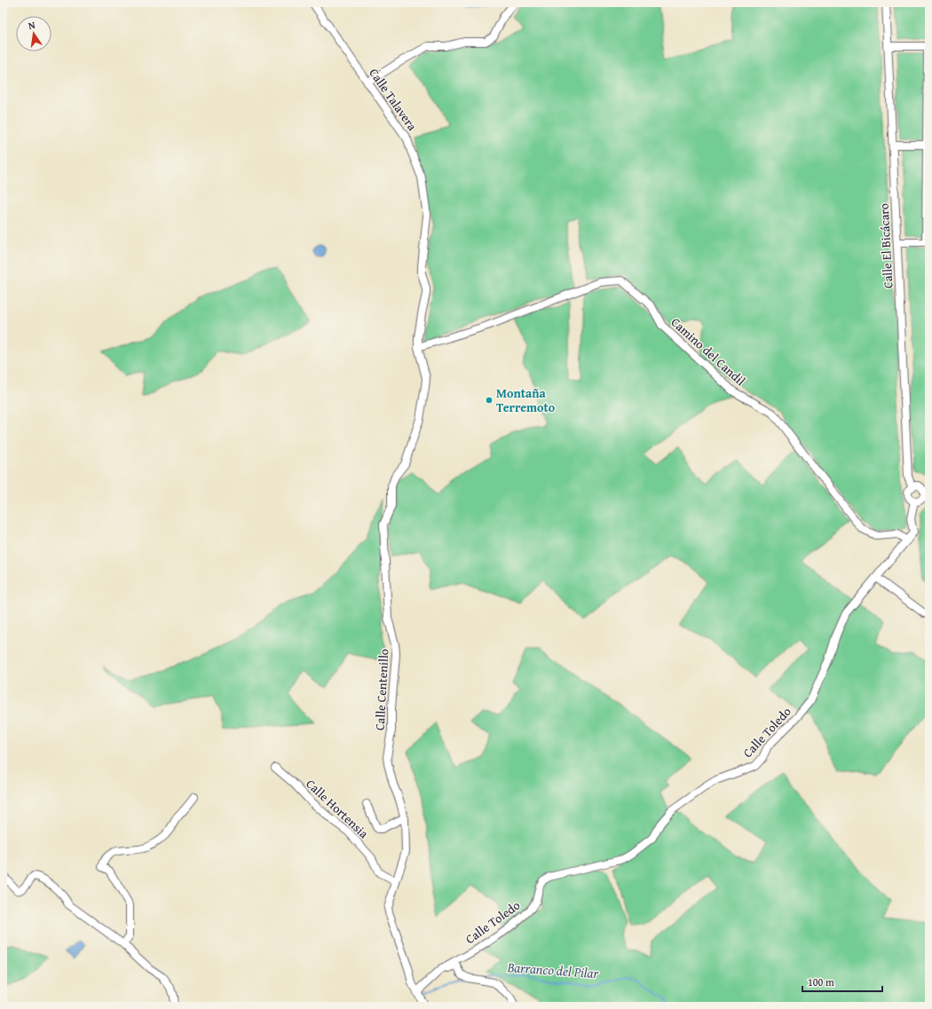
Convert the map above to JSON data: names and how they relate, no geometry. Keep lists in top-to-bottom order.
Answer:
{
  "streets": {
    "street": [
      "Calle Talavera",
      "Calle El Bicácaro",
      "Camino del Candil",
      "Calle Centenillo",
      "Calle Toledo",
      "Calle Hortensia"
    ]
  },
  "crossings": [
    ["Calle Talavera", "Camino del Candil"],
    ["Calle Talavera", "Calle Centenillo"],
    ["Calle El Bicácaro", "Calle Toledo"],
    ["Camino del Candil", "Calle Centenillo"],
    ["Camino del Candil", "Calle Toledo"],
    ["Calle Centenillo", "Calle Toledo"],
    ["Calle Centenillo", "Calle Hortensia"]
  ],
  "water": ["Barranco del Pilar"],
  "places": ["Montaña Terremoto"],
  "scale_bar": "100 m",
  "north": "top"
}
